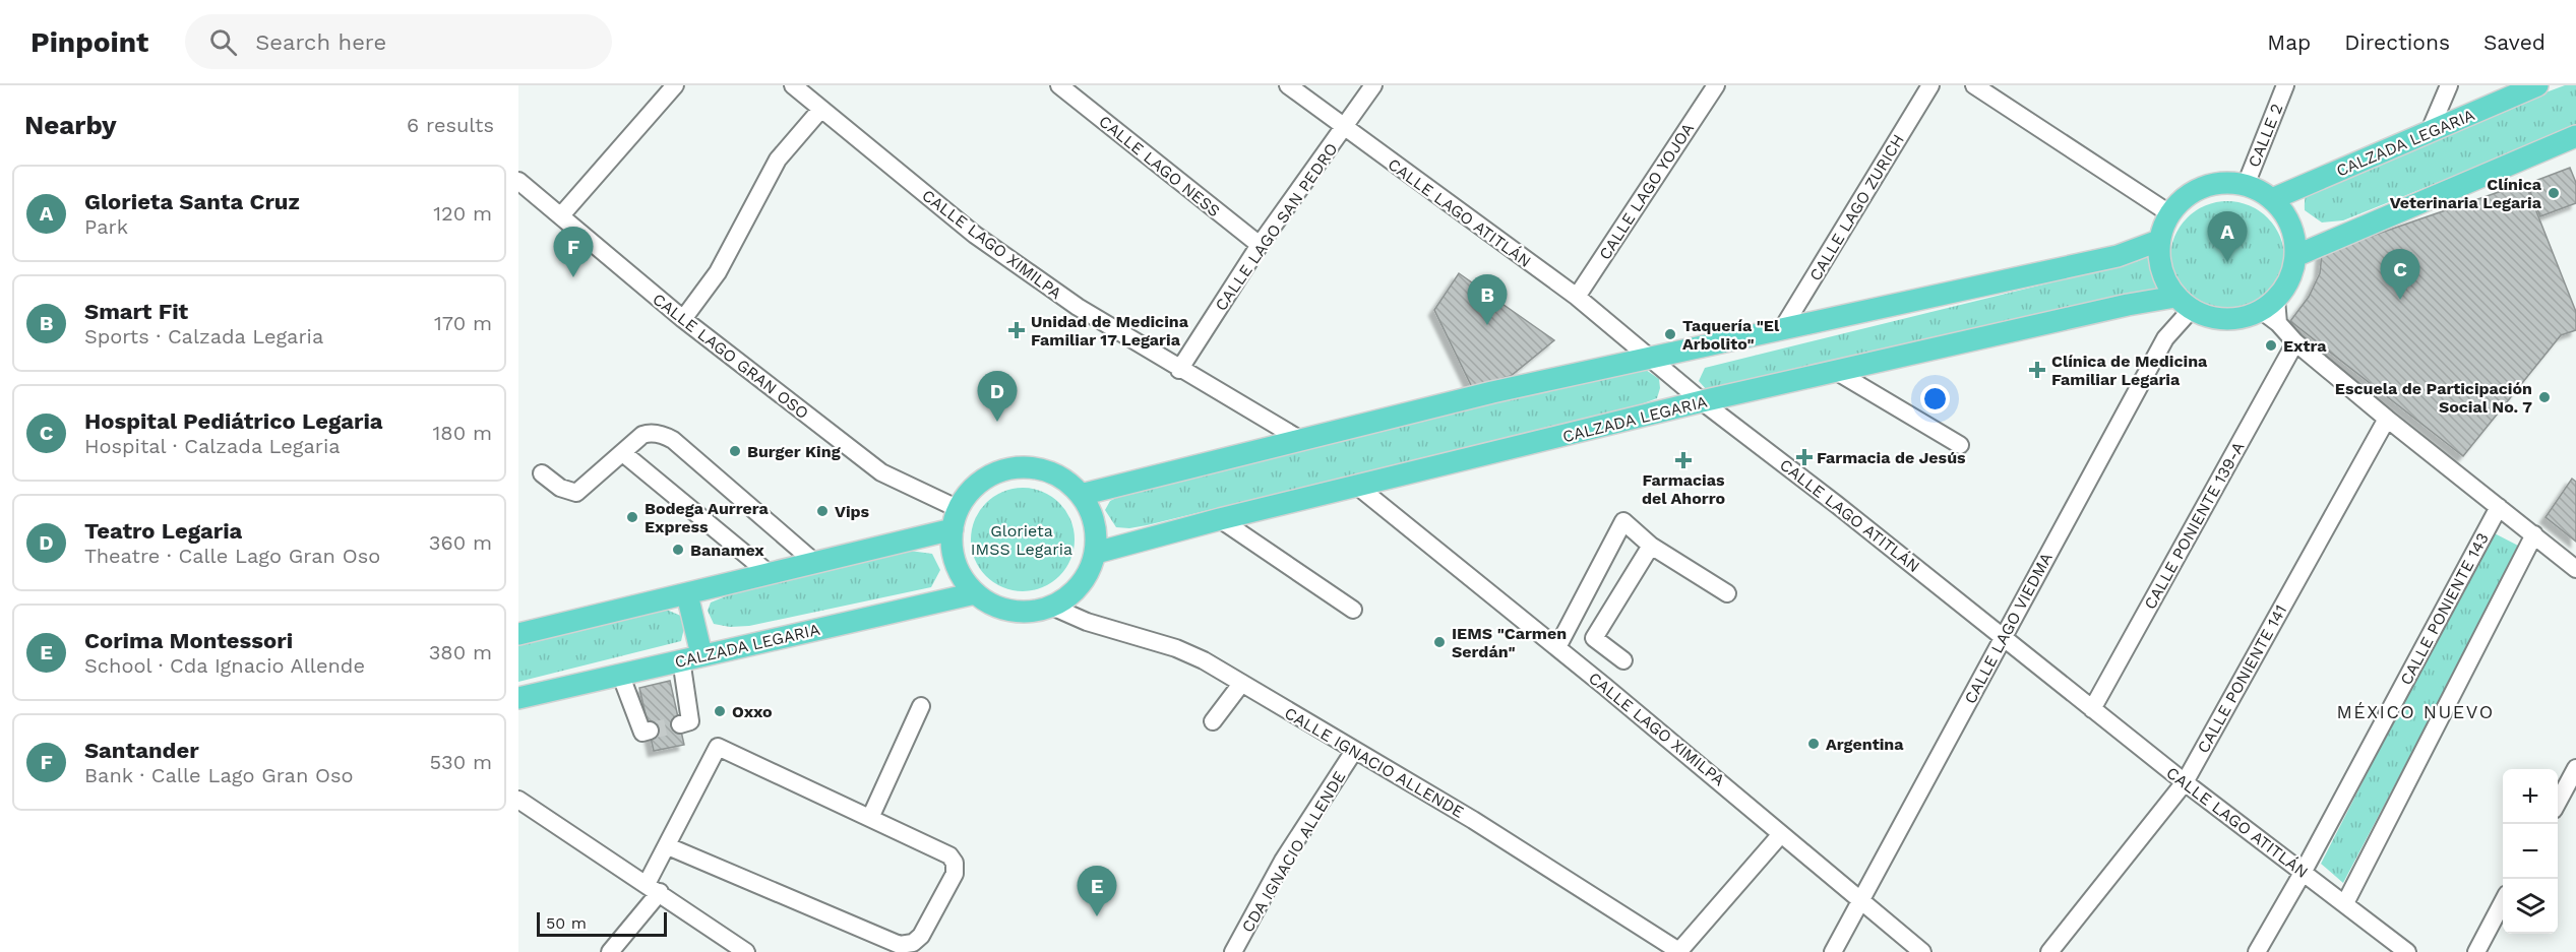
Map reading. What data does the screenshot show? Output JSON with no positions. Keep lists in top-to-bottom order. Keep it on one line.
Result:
{"streets":{"main road":["CALZADA LEGARIA"],"street":["CALLE 2","CALLE LAGO NESS","CALLE LAGO YOJOA","CALLE LAGO ZURICH","CALLE LAGO ATITLÁN","CALLE LAGO SAN PEDRO","CALLE LAGO XIMILPA","CALLE LAGO GRAN OSO","CALLE PONIENTE 139-A","CALLE PONIENTE 143","CALLE LAGO VIEDMA","CALLE PONIENTE 141","CALLE IGNACIO ALLENDE","CDA IGNACIO ALLENDE"]},"crossings":[["CALLE 2","CALZADA LEGARIA"],["CALLE 2","CALLE LAGO VIEDMA"],["CALZADA LEGARIA","CALLE LAGO ATITLÁN"],["CALZADA LEGARIA","CALLE LAGO XIMILPA"],["CALZADA LEGARIA","CALLE LAGO GRAN OSO"],["CALZADA LEGARIA","CALLE LAGO VIEDMA"],["CALZADA LEGARIA","CALLE IGNACIO ALLENDE"],["CALLE LAGO NESS","CALLE LAGO SAN PEDRO"],["CALLE LAGO YOJOA","CALLE LAGO ATITLÁN"],["CALLE LAGO ATITLÁN","CALLE LAGO SAN PEDRO"],["CALLE LAGO ATITLÁN","CALLE PONIENTE 139-A"],["CALLE LAGO ATITLÁN","CALLE PONIENTE 143"],["CALLE LAGO ATITLÁN","CALLE LAGO VIEDMA"],["CALLE LAGO ATITLÁN","CALLE PONIENTE 141"],["CALLE LAGO SAN PEDRO","CALLE LAGO XIMILPA"],["CALLE LAGO XIMILPA","CALLE LAGO VIEDMA"],["CALLE LAGO GRAN OSO","CALLE IGNACIO ALLENDE"],["CALLE IGNACIO ALLENDE","CDA IGNACIO ALLENDE"]],"districts":["MÉXICO NUEVO"],"parks":["Glorieta IMSS Legaria"],"places":{"other":["Clínica Veterinaria Legaria","Taquería \"El Arbolito\"","Extra","Escuela de Participación Social No. 7","Burger King","Vips","Bodega Aurrera Express","Banamex","IEMS \"Carmen Serdán\"","Oxxo","Argentina"],"health":["Unidad de Medicina Familiar 17 Legaria","Clínica de Medicina Familiar Legaria","Farmacia de Jesús","Farmacias del Ahorro"]},"scale_bar":"50 m","page":{"header":"Pinpoint","search":"Search here","nav":["Map","Directions","Saved"],"heading":["Nearby","6 results"],"list":[{"mark":"A","name":"Glorieta Santa Cruz","note":"Park","value":"120 m"},{"mark":"B","name":"Smart Fit","note":"Sports · Calzada Legaria","value":"170 m"},{"mark":"C","name":"Hospital Pediátrico Legaria","note":"Hospital · Calzada Legaria","value":"180 m"},{"mark":"D","name":"Teatro Legaria","note":"Theatre · Calle Lago Gran Oso","value":"360 m"},{"mark":"E","name":"Corima Montessori","note":"School · Cda Ignacio Allende","value":"380 m"},{"mark":"F","name":"Santander","note":"Bank · Calle Lago Gran Oso","value":"530 m"}],"pins":["A","F","C","B","D","E"],"map_buttons":["+","−"],"scale":"50 m"}}
